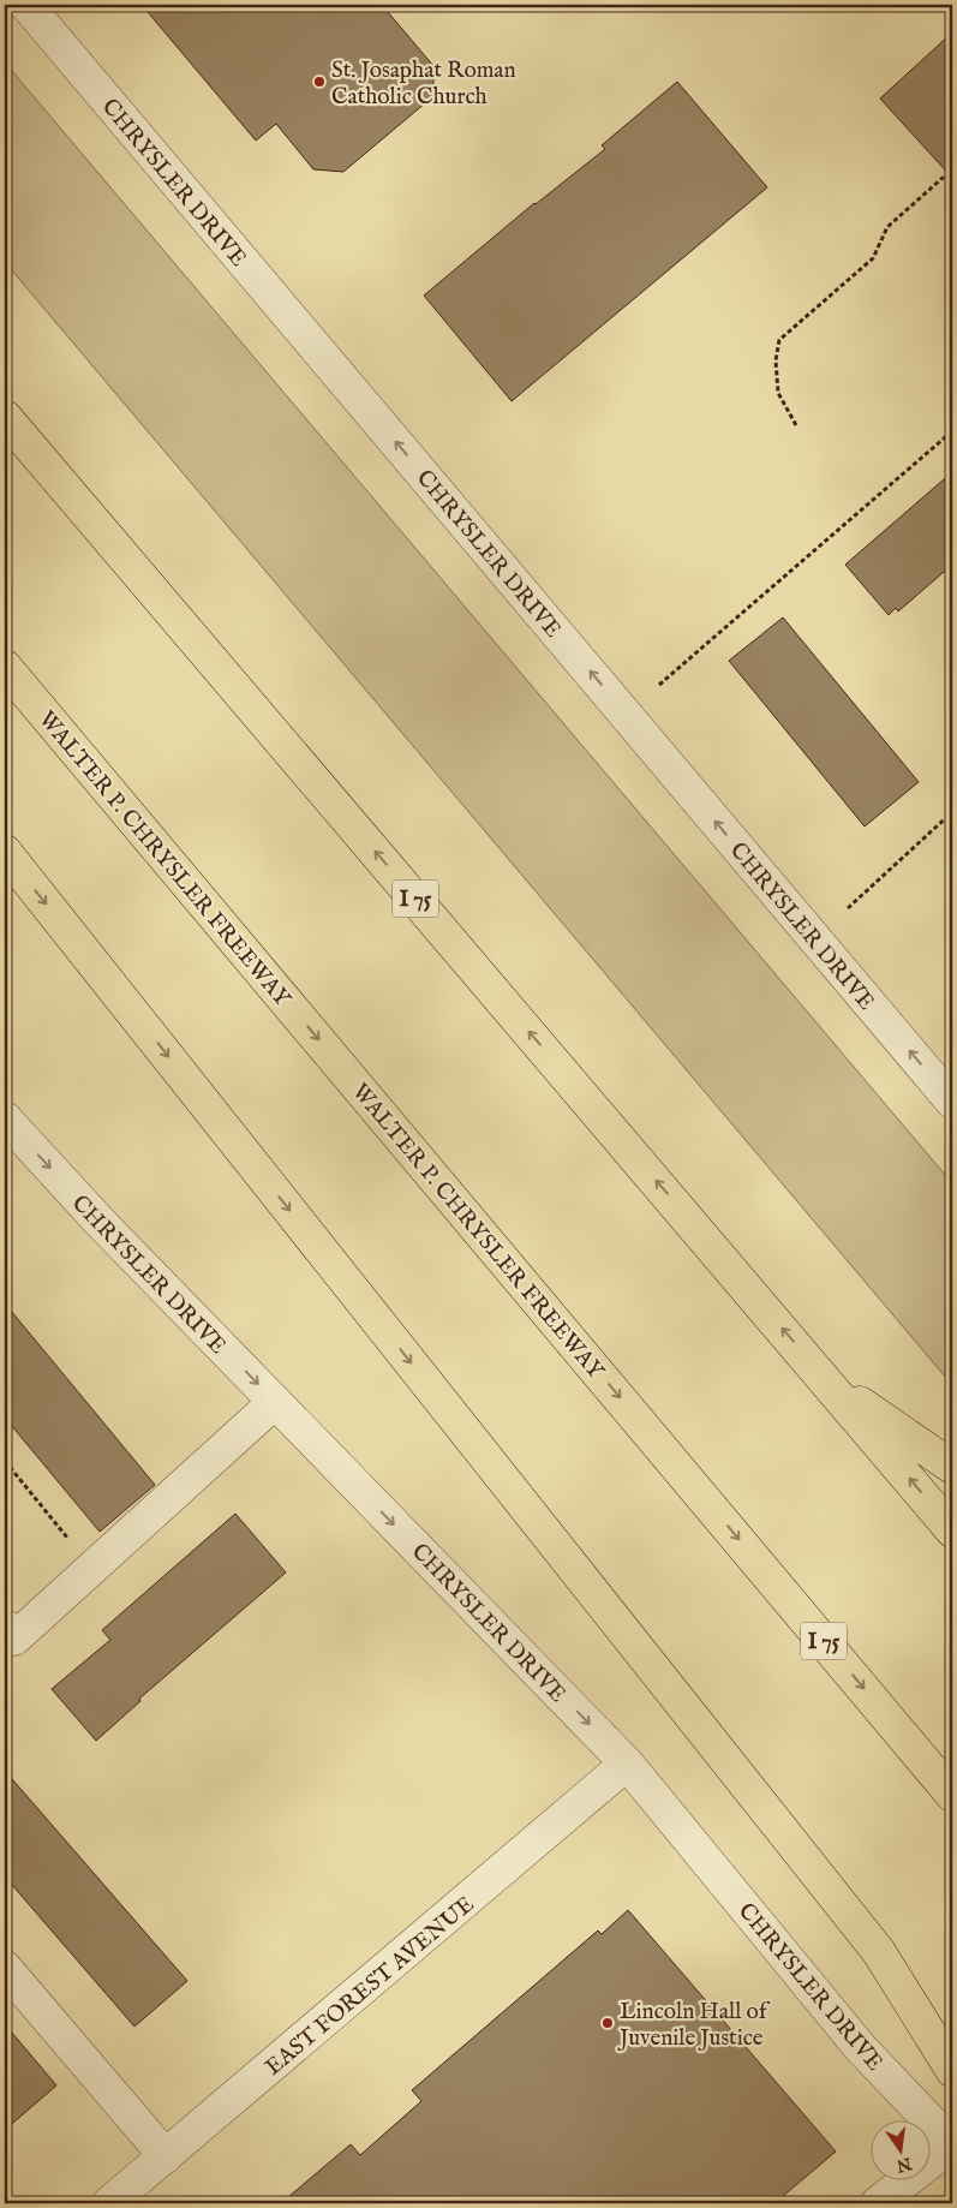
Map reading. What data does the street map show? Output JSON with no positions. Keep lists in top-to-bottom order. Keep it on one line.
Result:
{"streets":{"highway":["WALTER P. CHRYSLER FREEWAY","I 75"],"street":["CHRYSLER DRIVE","EAST FOREST AVENUE"]},"crossings":[["CHRYSLER DRIVE","EAST FOREST AVENUE"]],"places":["St. Josaphat Roman Catholic Church","Lincoln Hall of Juvenile Justice"],"north":"bottom"}
